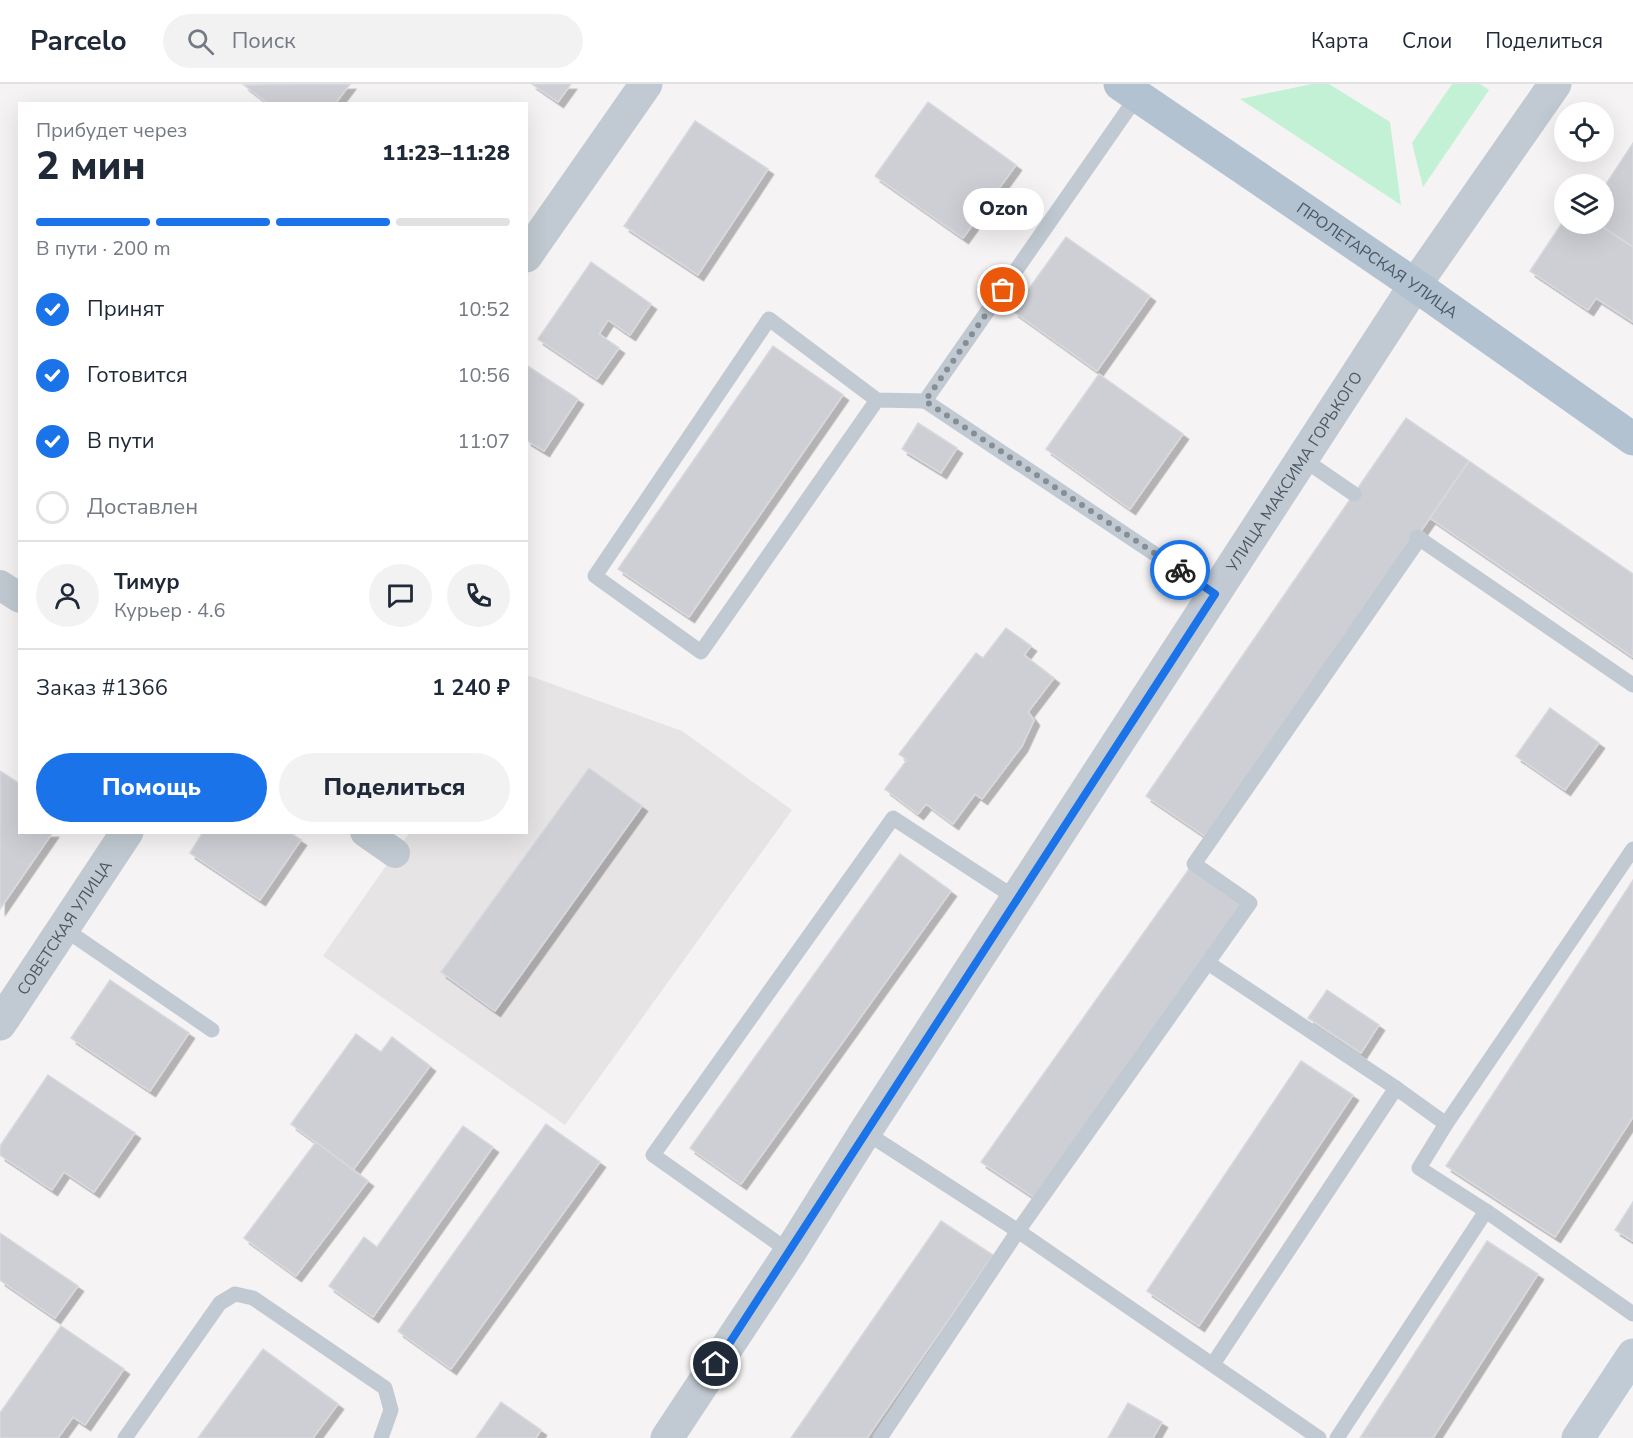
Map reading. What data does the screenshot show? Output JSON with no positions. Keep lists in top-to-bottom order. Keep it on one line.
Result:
{"streets":{"main road":["ПРОЛЕТАРСКАЯ УЛИЦА"],"street":["УЛИЦА МАКСИМА ГОРЬКОГО","СОВЕТСКАЯ УЛИЦА"]},"crossings":[["ПРОЛЕТАРСКАЯ УЛИЦА","УЛИЦА МАКСИМА ГОРЬКОГО"]],"places":["Ozon"],"page":{"header":"Parcelo","search":"Поиск","nav":["Карта","Слои","Поделиться"],"heading":["2 мин","Прибудет через","11:23–11:28"],"panel":["Тимур","Курьер · 4.6","Заказ #1366","1 240 ₽"],"bubble":"Ozon","bar":"В пути · 200 m","list":[["Принят","10:52"],["Готовится","10:56"],["В пути","11:07"],"Доставлен"],"buttons":["Помощь","Поделиться"]}}
